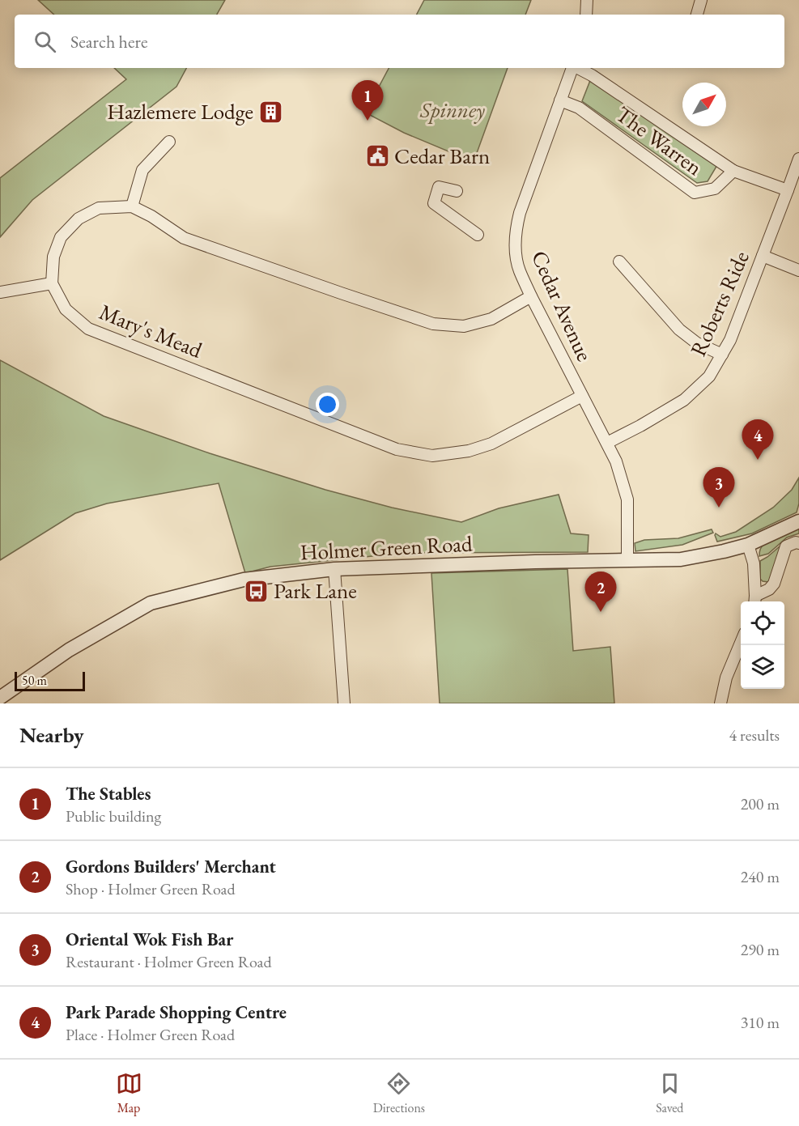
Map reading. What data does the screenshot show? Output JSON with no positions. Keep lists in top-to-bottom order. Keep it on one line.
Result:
{"streets":{"street":["The Warren","Roberts Ride","Cedar Avenue","Mary's Mead","Holmer Green Road"]},"crossings":[["The Warren","Roberts Ride"],["The Warren","Cedar Avenue"],["Roberts Ride","Cedar Avenue"],["Cedar Avenue","Mary's Mead"],["Cedar Avenue","Holmer Green Road"]],"parks":["Spinney"],"places":{"building":["Hazlemere Lodge"],"public building":["Cedar Barn"],"bus stop":["Park Lane"]},"scale_bar":"50 m","north":"top right","page":{"search":"Search here","pins":["1","4","3","2"],"scale":"50 m","heading":["Nearby","4 results"],"list":[{"mark":"1","name":"The Stables","note":"Public building","value":"200 m"},{"mark":"2","name":"Gordons Builders' Merchant","note":"Shop · Holmer Green Road","value":"240 m"},{"mark":"3","name":"Oriental Wok Fish Bar","note":"Restaurant · Holmer Green Road","value":"290 m"},{"mark":"4","name":"Park Parade Shopping Centre","note":"Place · Holmer Green Road","value":"310 m"}],"nav":["Map","Directions","Saved"]}}
